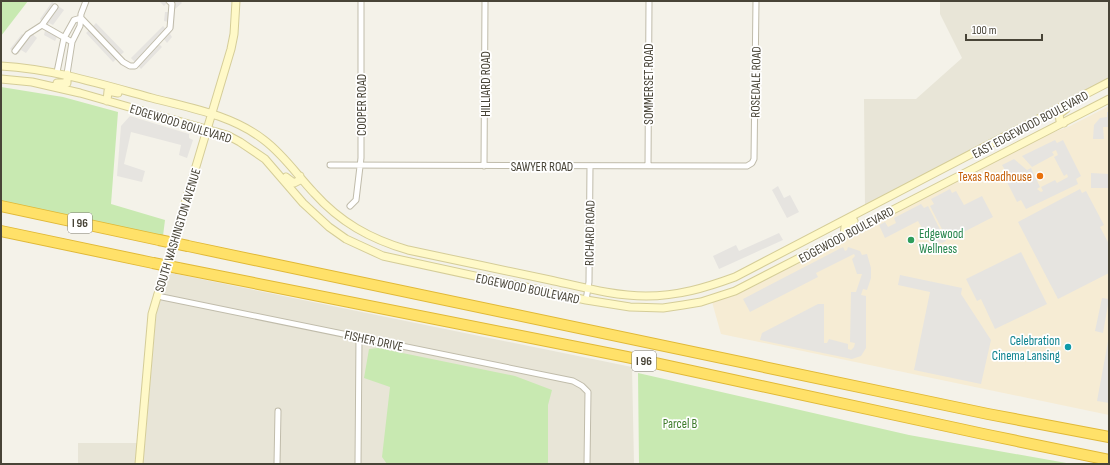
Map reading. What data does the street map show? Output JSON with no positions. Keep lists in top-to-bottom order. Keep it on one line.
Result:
{"streets":{"highway":["I 96"],"street":["ROSEDALE ROAD","HILLIARD ROAD","SOMMERSET ROAD","COOPER ROAD","EDGEWOOD BOULEVARD","EAST EDGEWOOD BOULEVARD","SAWYER ROAD","SOUTH WASHINGTON AVENUE","RICHARD ROAD","FISHER DRIVE"]},"crossings":[["ROSEDALE ROAD","SAWYER ROAD"],["HILLIARD ROAD","SAWYER ROAD"],["SOMMERSET ROAD","SAWYER ROAD"],["COOPER ROAD","SAWYER ROAD"],["EDGEWOOD BOULEVARD","EAST EDGEWOOD BOULEVARD"],["EDGEWOOD BOULEVARD","SOUTH WASHINGTON AVENUE"],["EDGEWOOD BOULEVARD","RICHARD ROAD"],["EAST EDGEWOOD BOULEVARD","SOUTH WASHINGTON AVENUE"],["EAST EDGEWOOD BOULEVARD","RICHARD ROAD"],["SAWYER ROAD","RICHARD ROAD"],["SOUTH WASHINGTON AVENUE","FISHER DRIVE"]],"parks":["Parcel B"],"places":["Texas Roadhouse","Edgewood Wellness","Celebration Cinema Lansing"],"scale_bar":"100 m"}
